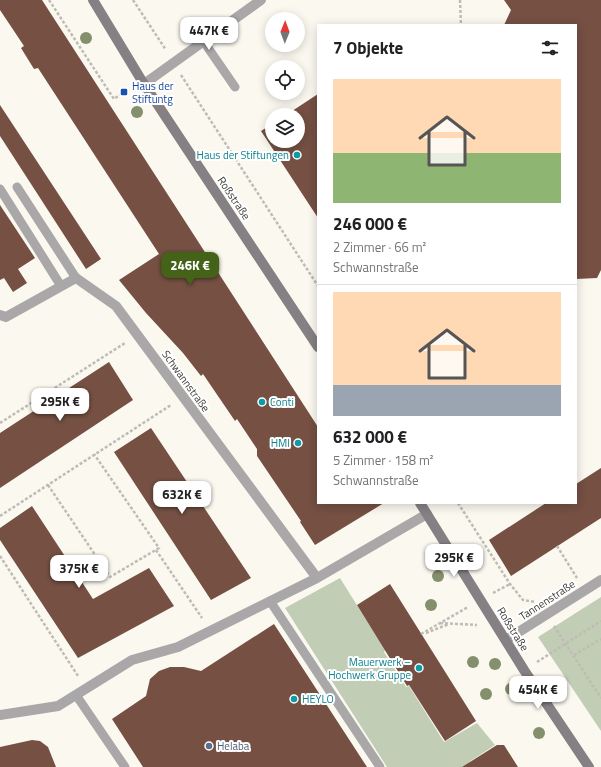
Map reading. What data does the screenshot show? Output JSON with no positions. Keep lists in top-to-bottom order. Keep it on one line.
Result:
{"streets":{"street":["Roßstraße","Schwannstraße","Tannenstraße"]},"crossings":[["Roßstraße","Tannenstraße"]],"places":{"transit":["Haus der Stiftuntg"],"other":["Haus der Stiftungen","Conti","HMI","Mauerwerk – Hochwerk Gruppe","HEYLO","Helaba"]},"north":"top","page":{"price":["447K €","246K €","295K €","632K €","295K €","375K €","454K €"],"heading":"7 Objekte","list":[{"name":"246 000 €","note":"2 Zimmer · 66 m² · Schwannstraße"},{"name":"632 000 €","note":"5 Zimmer · 158 m² · Schwannstraße"}]}}
